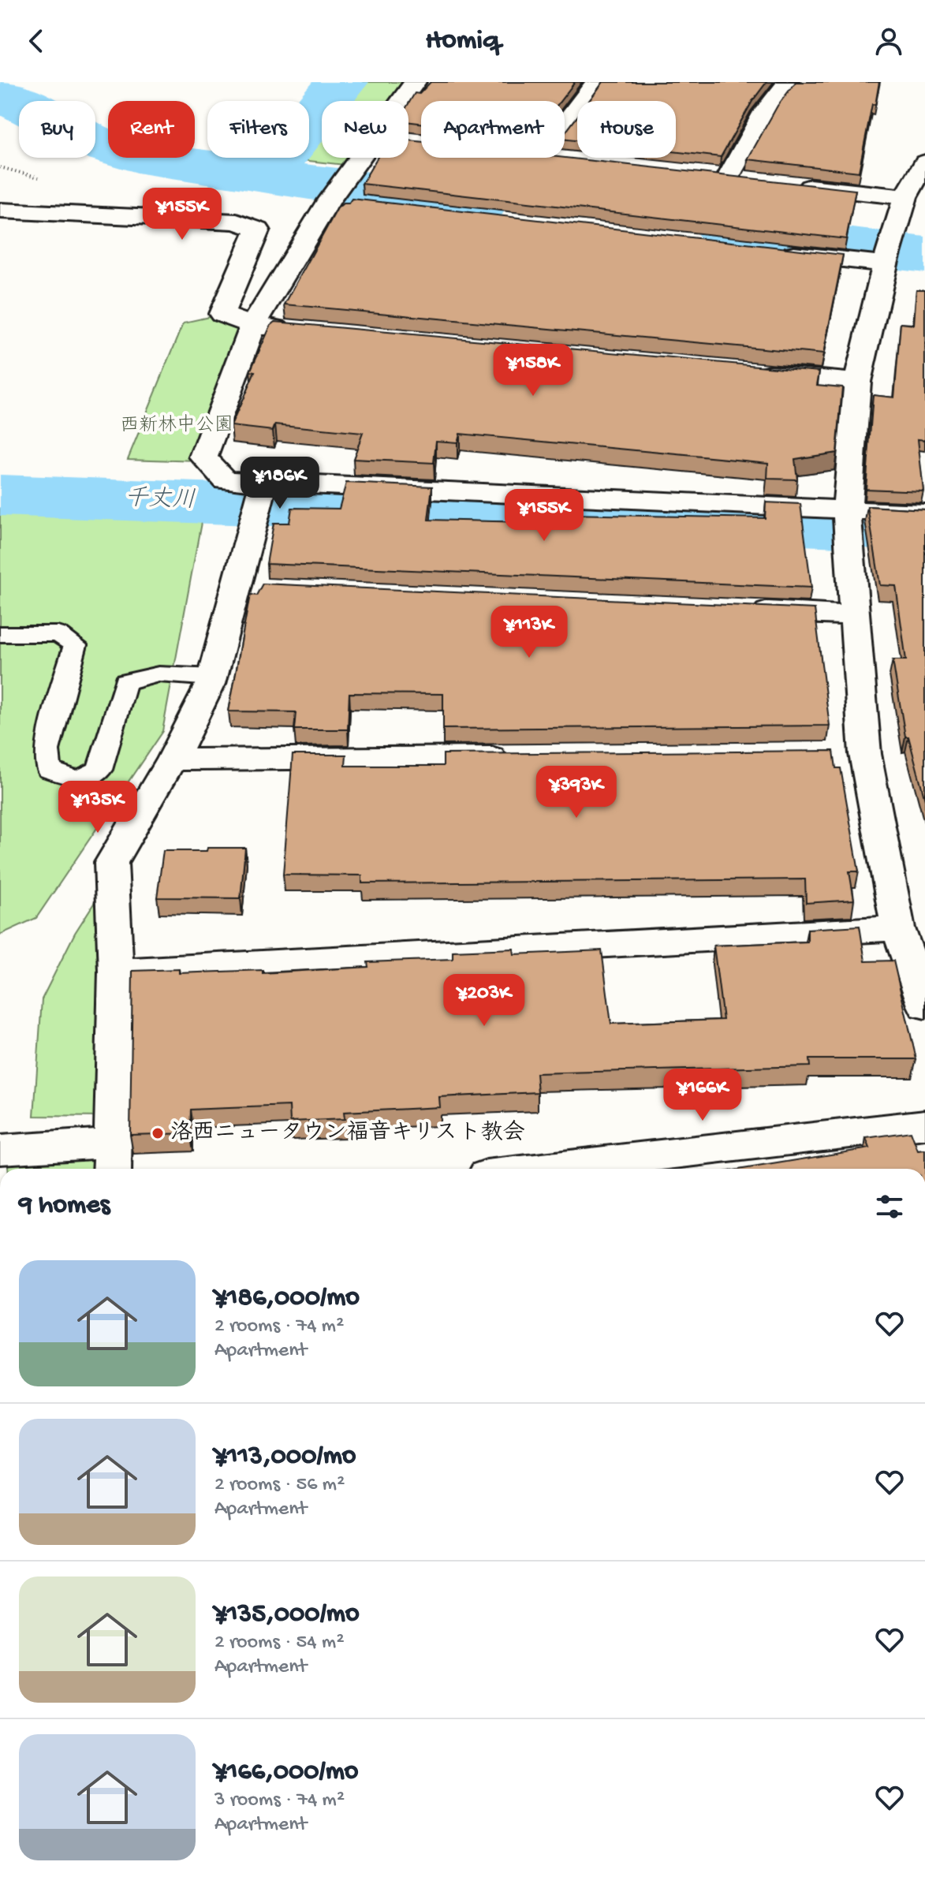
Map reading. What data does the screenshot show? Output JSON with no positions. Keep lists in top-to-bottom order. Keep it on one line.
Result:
{"water":["千丈川"],"parks":["西新林中公園"],"places":["洛西ニュータウン福音キリスト教会"],"page":{"header":"Homiq","chip":["Buy","Rent","Filters","New","Apartment","House"],"price":["¥155K","¥158K","¥186K","¥155K","¥113K","¥393K","¥135K","¥203K","¥166K"],"heading":"9 homes","list":[{"name":"¥186,000/mo","note":"2 rooms · 74 m² · Apartment"},{"name":"¥113,000/mo","note":"2 rooms · 56 m² · Apartment"},{"name":"¥135,000/mo","note":"2 rooms · 54 m² · Apartment"},{"name":"¥166,000/mo","note":"3 rooms · 74 m² · Apartment"}]}}
